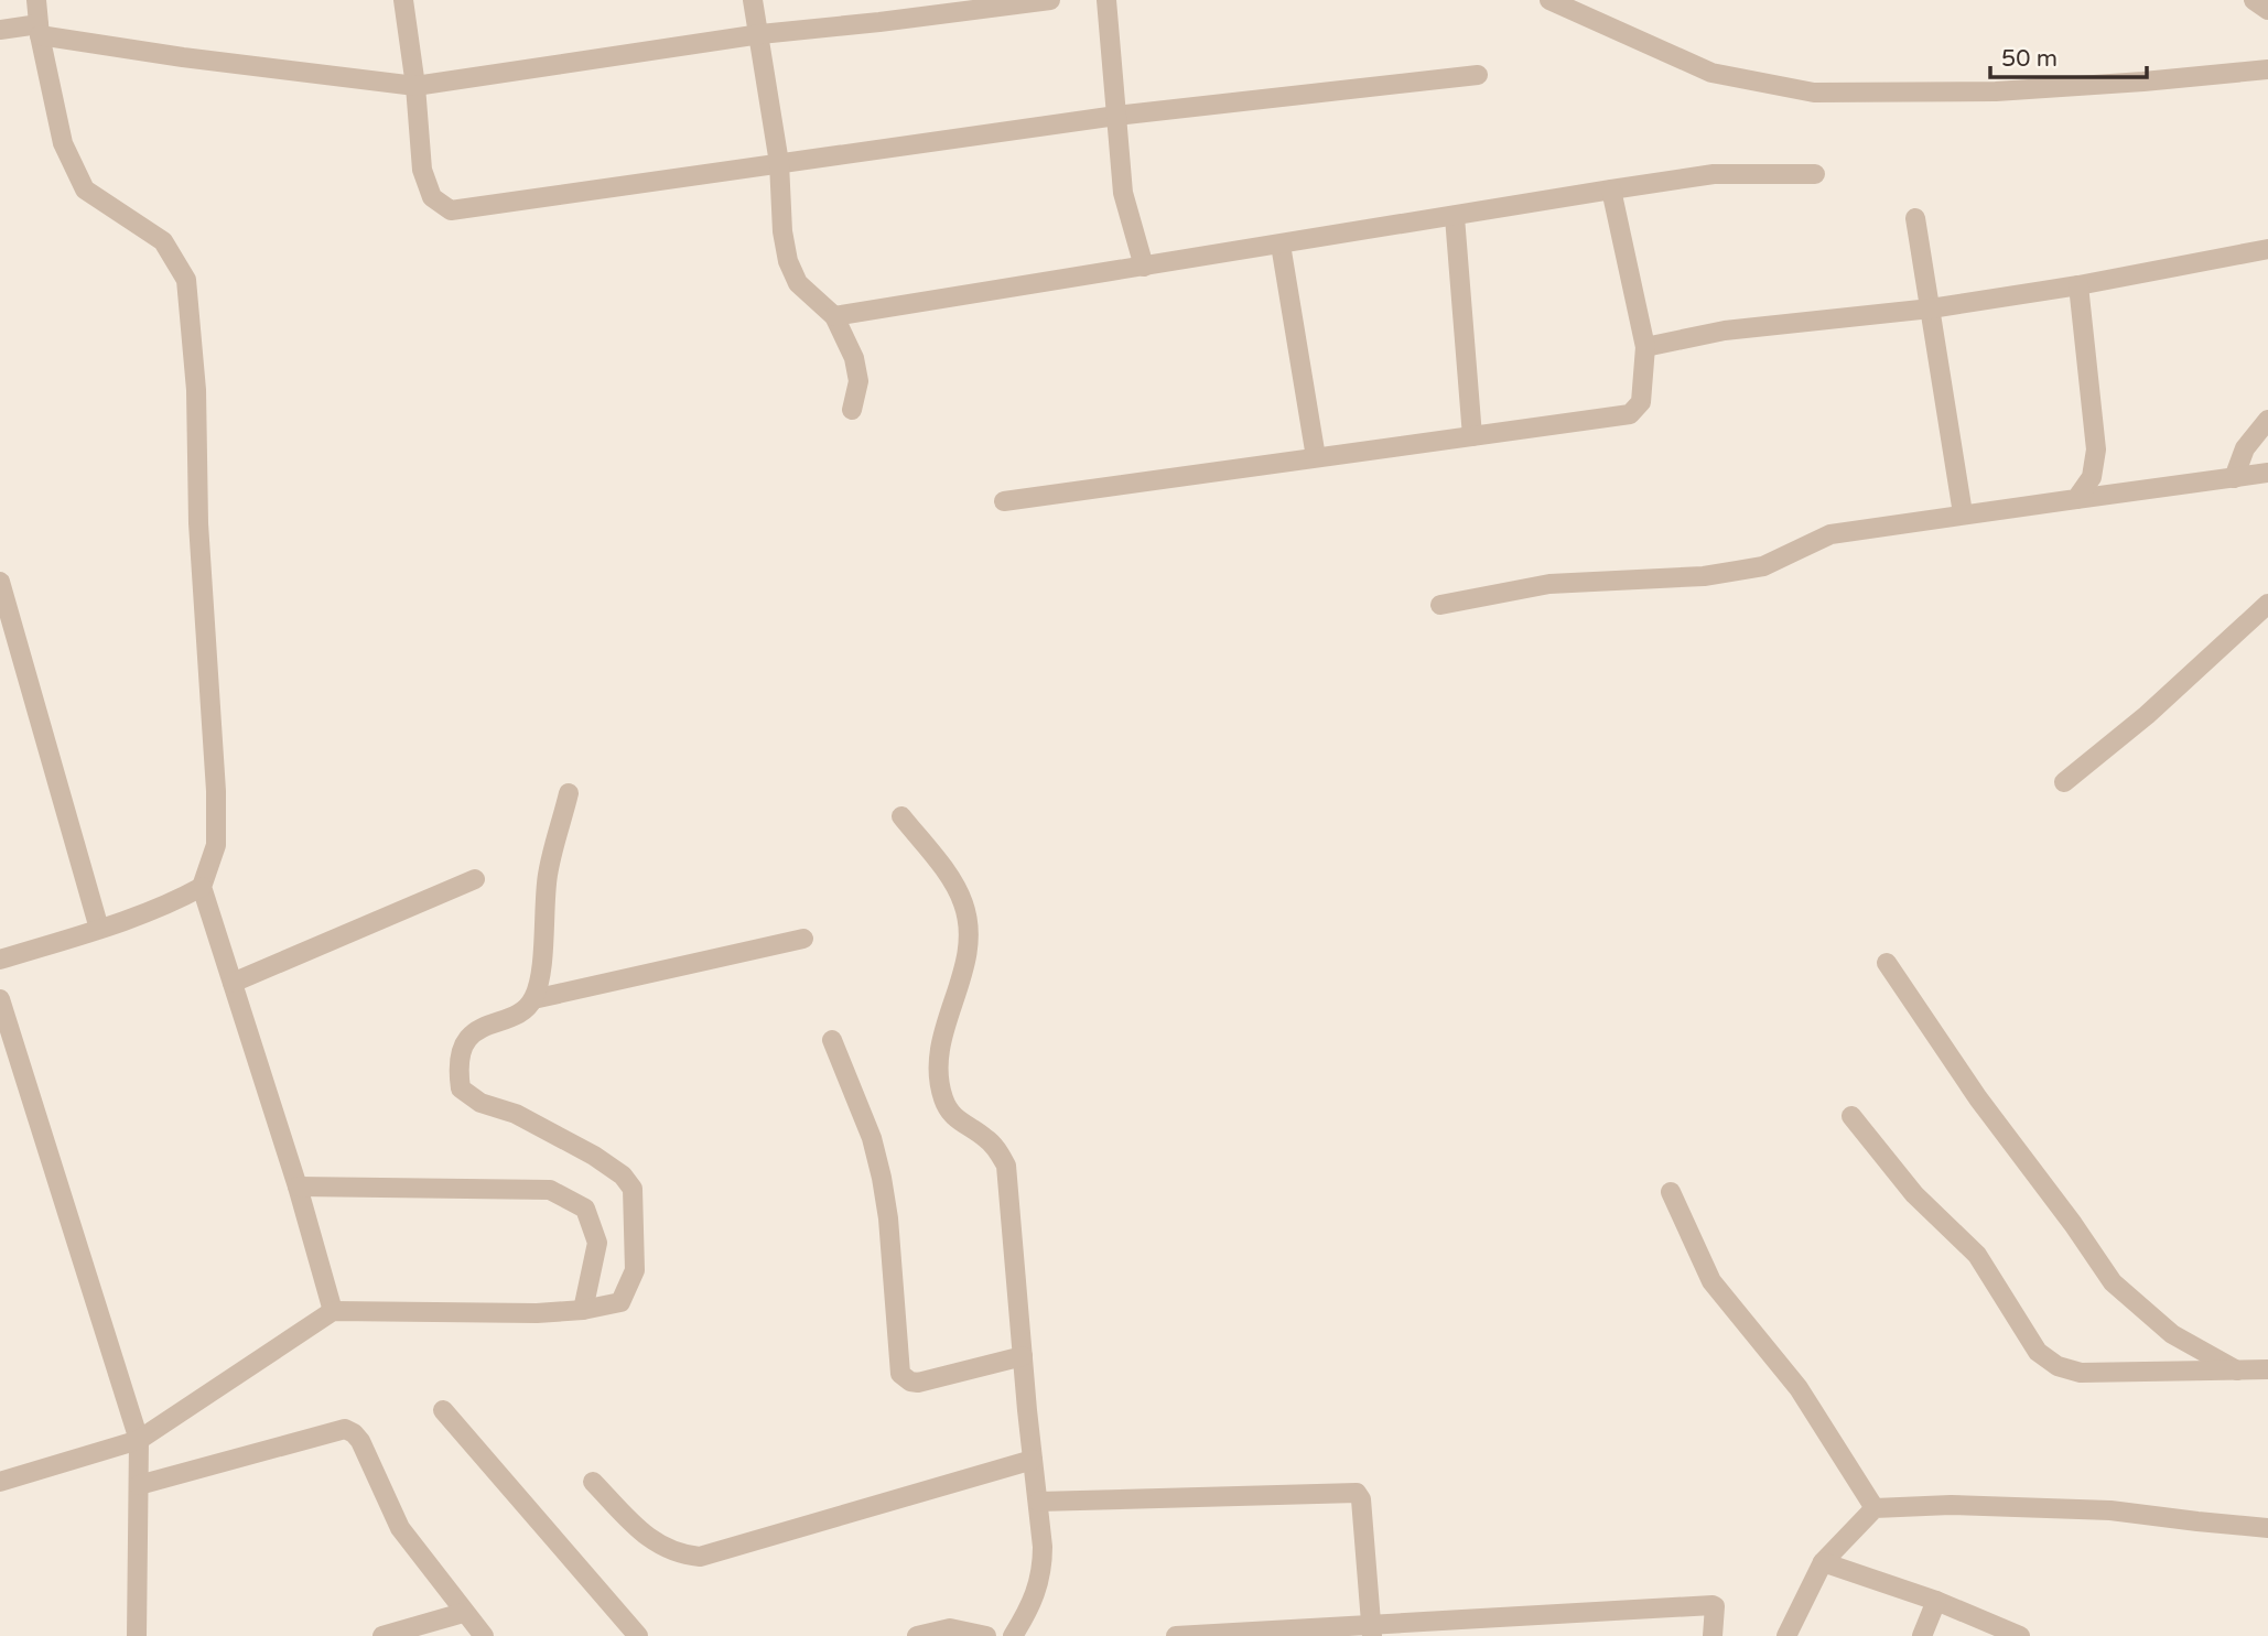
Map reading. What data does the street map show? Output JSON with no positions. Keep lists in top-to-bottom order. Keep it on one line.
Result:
{"scale_bar":"50 m"}
